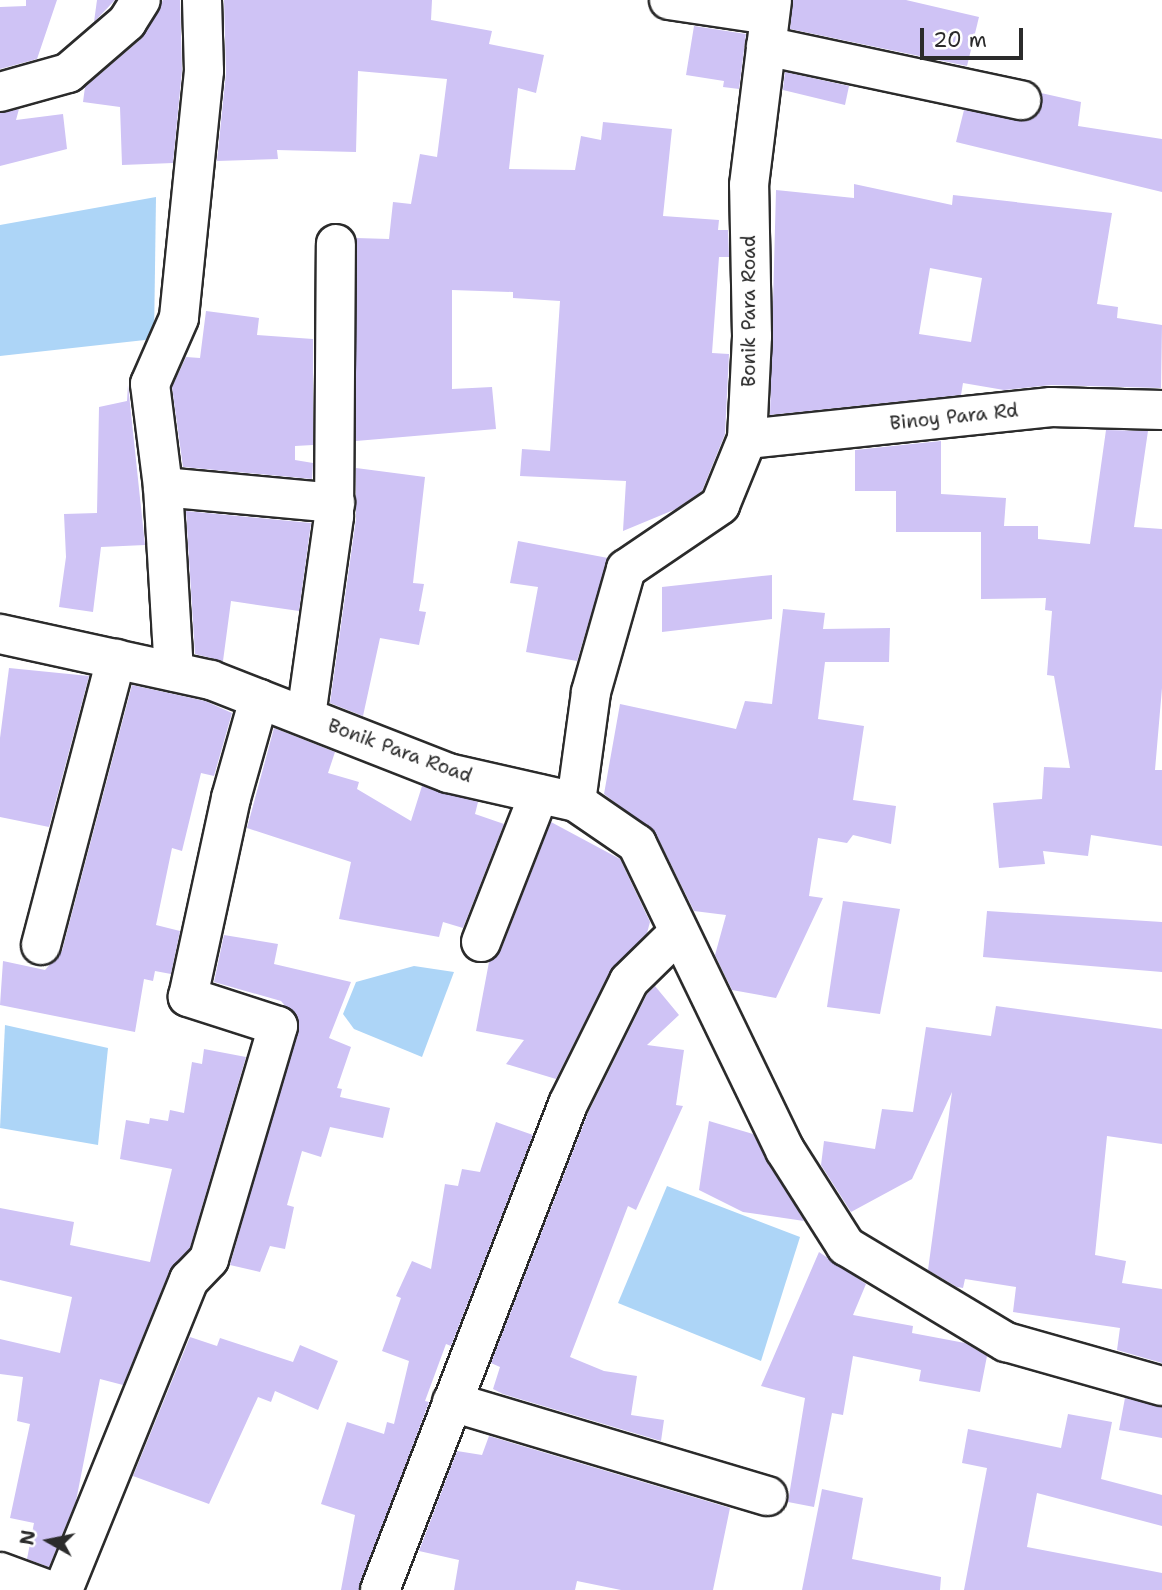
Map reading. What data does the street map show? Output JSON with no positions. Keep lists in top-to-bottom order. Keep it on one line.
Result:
{"streets":{"street":["Bonik Para Road","Binoy Para Rd"]},"crossings":[["Bonik Para Road","Binoy Para Rd"]],"scale_bar":"20 m","north":"left"}
